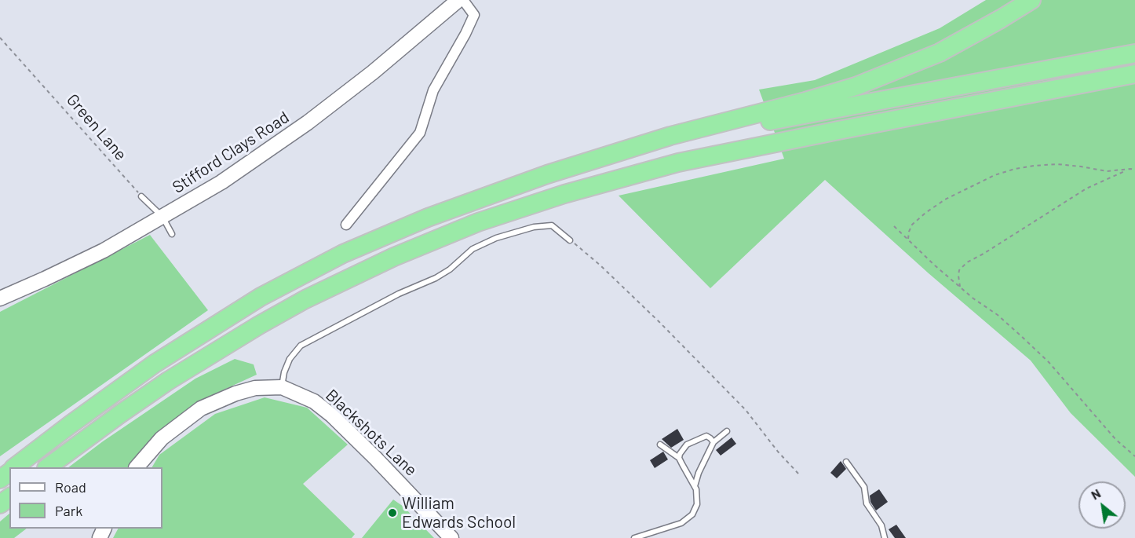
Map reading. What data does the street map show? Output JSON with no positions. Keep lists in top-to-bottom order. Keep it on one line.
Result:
{"streets":{"street":["Stifford Clays Road","Blackshots Lane"],"path":["Green Lane"]},"places":["William Edwards School"],"legend":["Road","Park"],"north":"top left"}
